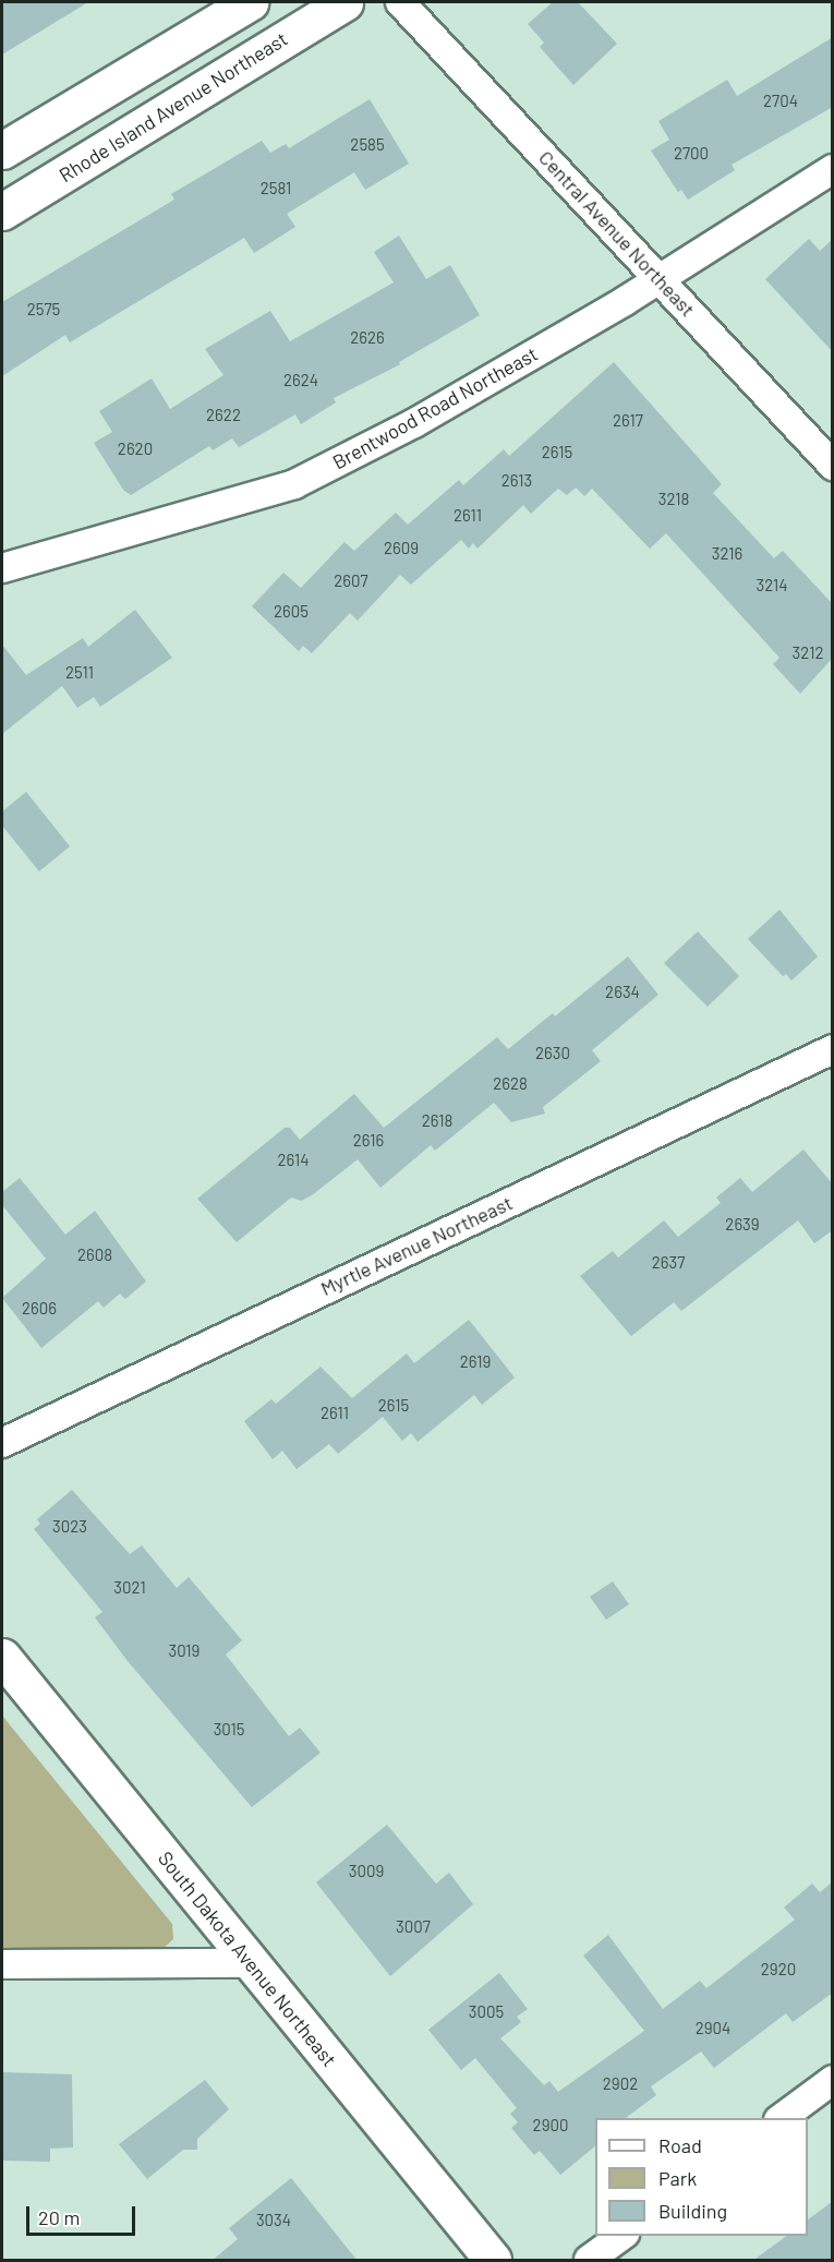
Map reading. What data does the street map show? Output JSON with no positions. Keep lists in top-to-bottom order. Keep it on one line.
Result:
{"streets":{"main road":["Rhode Island Avenue Northeast","South Dakota Avenue Northeast"],"street":["Central Avenue Northeast","Brentwood Road Northeast","Myrtle Avenue Northeast"]},"crossings":[["Central Avenue Northeast","Brentwood Road Northeast"]],"house_numbers":["2704","2585","2700","2581","2575","2626","2624","2622","2617","2620","2615","2613","3218","2611","2609","3216","2607","3214","2605","3212","2511","2634","2630","2628","2618","2616","2614","2639","2608","2637","2606","2619","2615","2611","3023","3021","3019","3015","3009","3007","2920","3005","2904","2902","2900","3034"],"legend":["Road","Park","Building"],"scale_bar":"20 m"}
